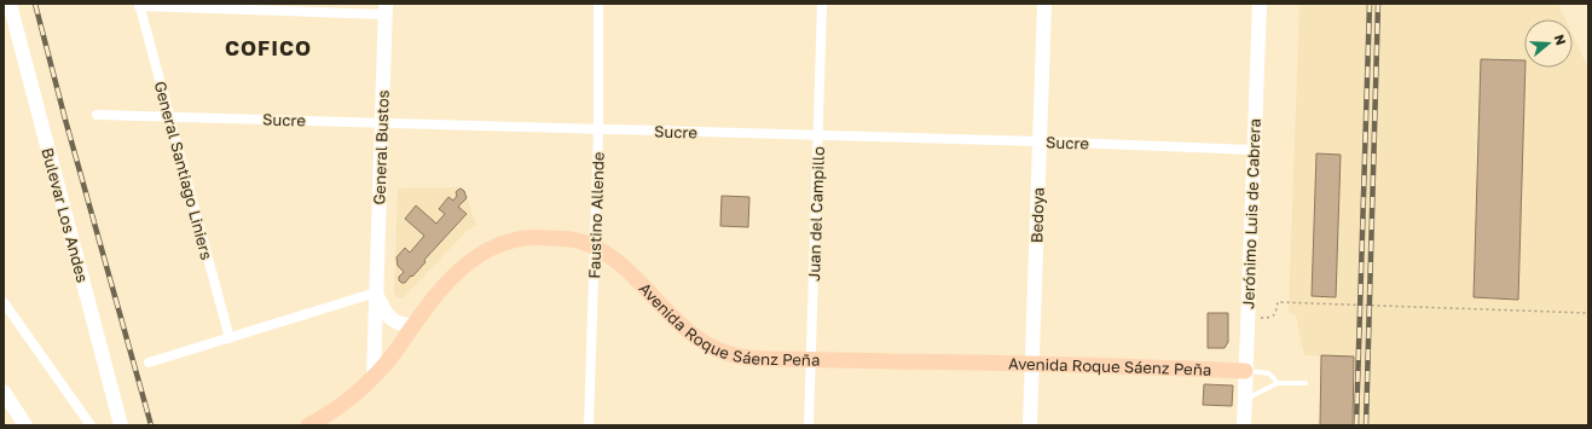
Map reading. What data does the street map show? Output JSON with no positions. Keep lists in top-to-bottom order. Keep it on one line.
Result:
{"streets":{"main road":["General Bustos","Jerónimo Luis de Cabrera","Bulevar Los Andes","Bedoya","Avenida Roque Sáenz Peña"],"street":["Sucre","General Santiago Liniers","Juan del Campillo","Faustino Allende"]},"crossings":[["Sucre","General Bustos"],["Sucre","General Santiago Liniers"],["Sucre","Juan del Campillo"],["Sucre","Jerónimo Luis de Cabrera"],["Sucre","Faustino Allende"],["Sucre","Bedoya"],["General Bustos","Avenida Roque Sáenz Peña"],["Juan del Campillo","Avenida Roque Sáenz Peña"],["Jerónimo Luis de Cabrera","Avenida Roque Sáenz Peña"],["Faustino Allende","Avenida Roque Sáenz Peña"],["Bedoya","Avenida Roque Sáenz Peña"]],"districts":["COFICO"],"north":"right"}
